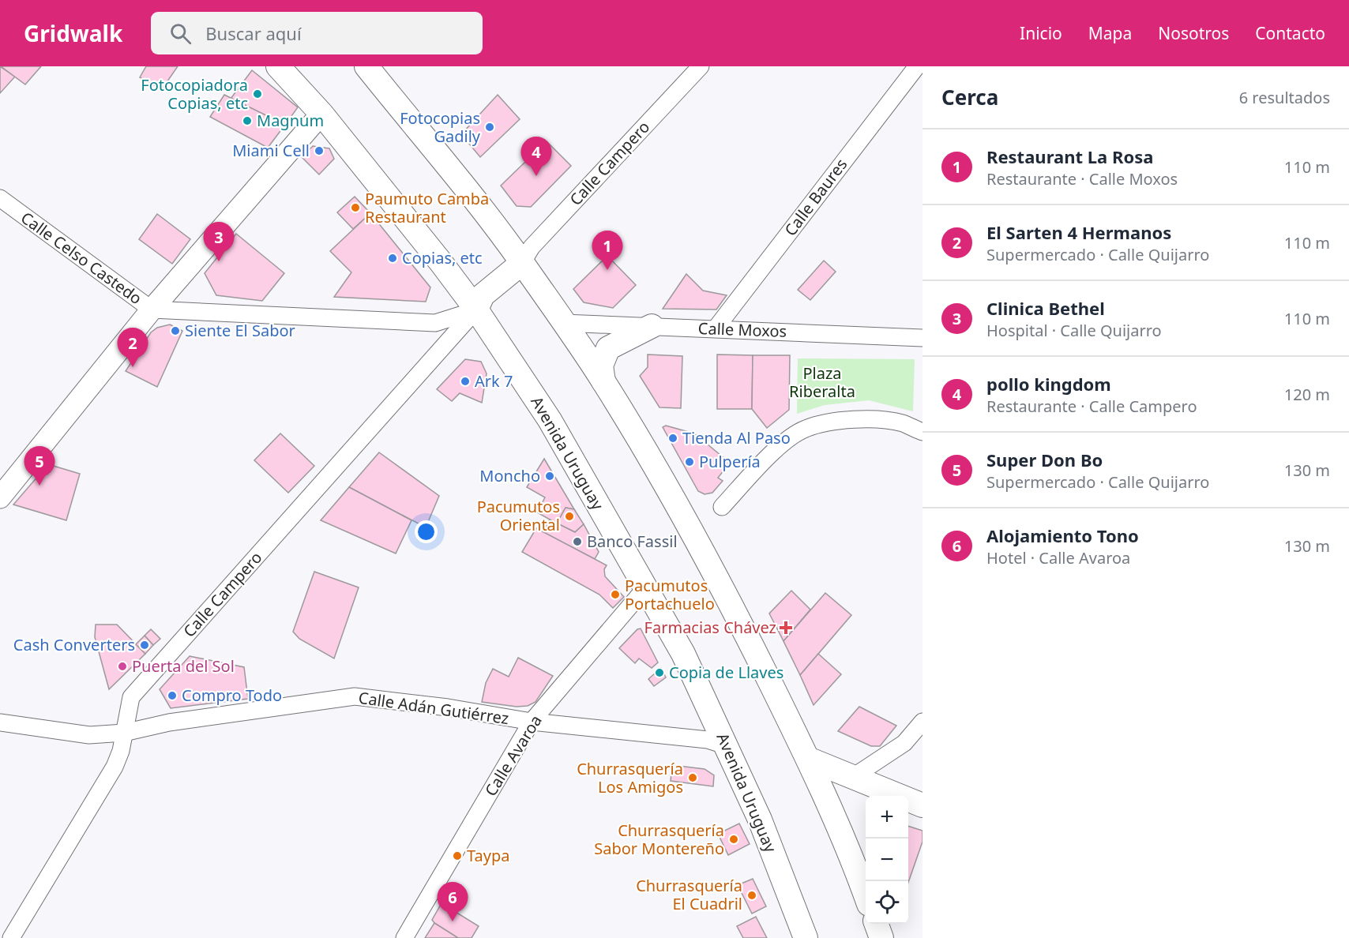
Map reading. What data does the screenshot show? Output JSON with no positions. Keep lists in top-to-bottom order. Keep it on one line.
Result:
{"streets":{"main road":["Avenida Uruguay"],"street":["Calle Campero","Calle Baures","Calle Celso Castedo","Calle Moxos","Calle Adán Gutiérrez","Calle Avaroa"]},"crossings":[["Calle Campero","Calle Celso Castedo"],["Calle Campero","Avenida Uruguay"],["Calle Campero","Calle Adán Gutiérrez"],["Calle Baures","Calle Moxos"],["Calle Celso Castedo","Avenida Uruguay"],["Avenida Uruguay","Calle Adán Gutiérrez"],["Avenida Uruguay","Calle Avaroa"],["Calle Adán Gutiérrez","Calle Avaroa"]],"parks":["Plaza Riberalta"],"places":{"other":["Fotocopiadora Copias, etc","Magnum","Fotocopias Gadily","Miami Cell","Paumuto Camba Restaurant","Copias, etc","Siente El Sabor","Ark 7","Tienda Al Paso","Pulpería","Moncho","Pacumutos Oriental","Banco Fassil","Pacumutos Portachuelo","Cash Converters","Puerta del Sol","Copia de Llaves","Compro Todo","Churrasquería Los Amigos","Churrasquería Sabor Montereño","Taypa","Churrasquería El Cuadril"],"health":["Farmacias Chávez"]},"page":{"header":"Gridwalk","search":"Buscar aquí","nav":["Inicio","Mapa","Nosotros","Contacto"],"heading":["Cerca","6 resultados"],"list":[{"mark":"1","name":"Restaurant La Rosa","note":"Restaurante · Calle Moxos","value":"110 m"},{"mark":"2","name":"El Sarten 4 Hermanos","note":"Supermercado · Calle Quijarro","value":"110 m"},{"mark":"3","name":"Clinica Bethel","note":"Hospital · Calle Quijarro","value":"110 m"},{"mark":"4","name":"pollo kingdom","note":"Restaurante · Calle Campero","value":"120 m"},{"mark":"5","name":"Super Don Bo","note":"Supermercado · Calle Quijarro","value":"130 m"},{"mark":"6","name":"Alojamiento Tono","note":"Hotel · Calle Avaroa","value":"130 m"}],"pins":["4","3","1","2","5","6"],"map_buttons":["+","−"]}}
